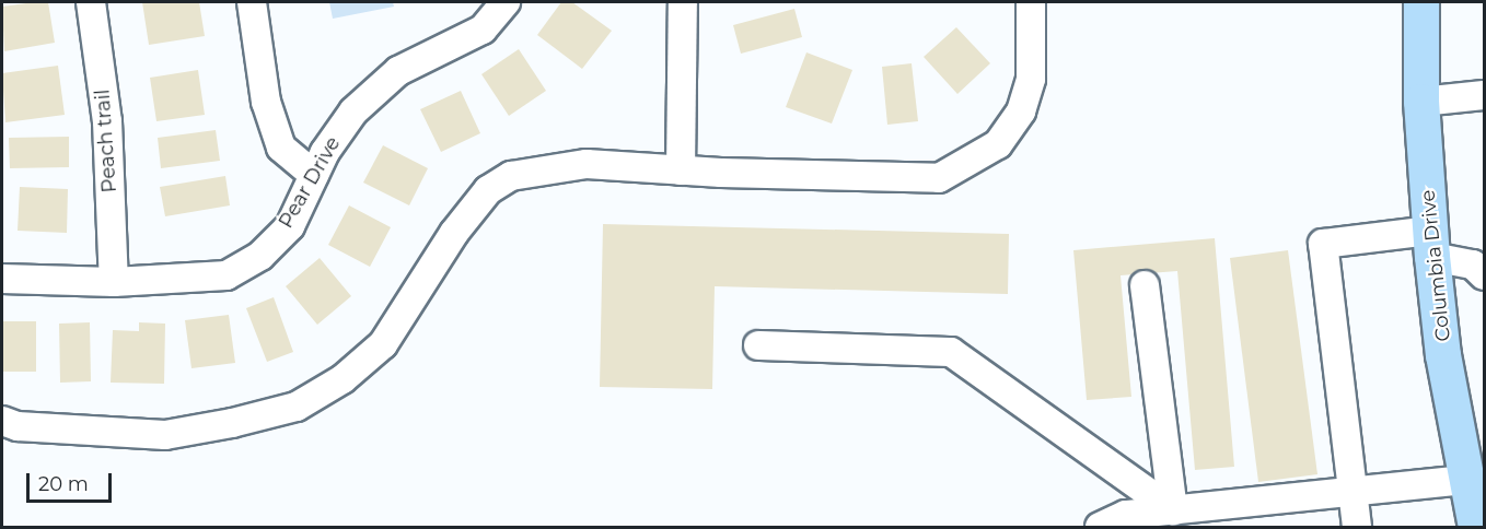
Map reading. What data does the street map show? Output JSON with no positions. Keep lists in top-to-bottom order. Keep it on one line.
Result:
{"streets":{"main road":["Columbia Drive"],"street":["Peach trail","Pear Drive"]},"crossings":[["Peach trail","Pear Drive"]],"scale_bar":"20 m"}
